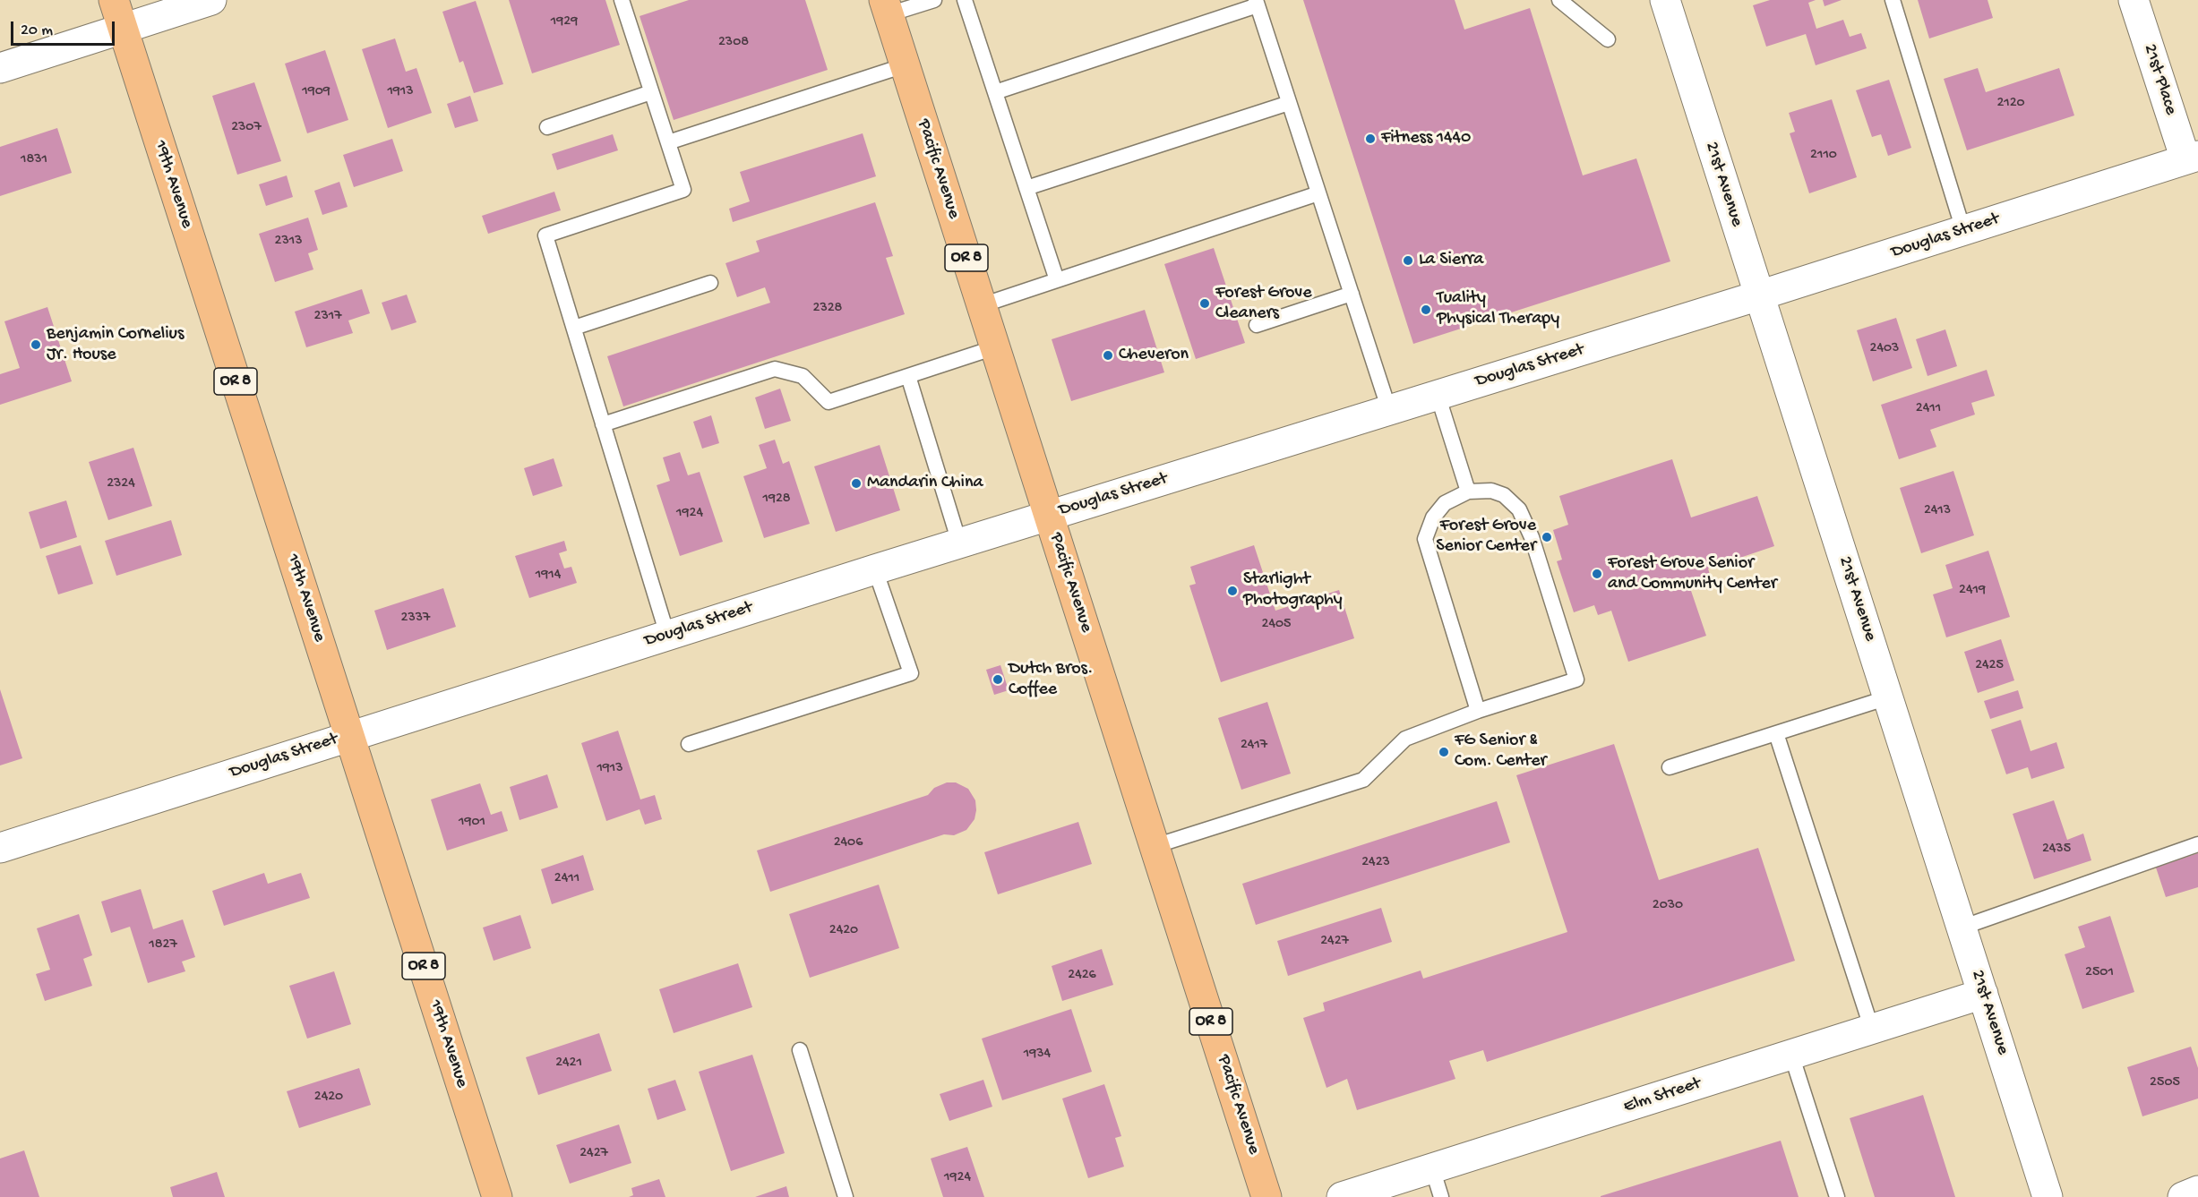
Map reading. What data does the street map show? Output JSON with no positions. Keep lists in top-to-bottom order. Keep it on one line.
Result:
{"streets":{"main road":["Pacific Avenue","19th Avenue","OR 8"],"street":["21st Place","21st Avenue","Douglas Street","Elm Street"]},"crossings":[["21st Place","Douglas Street"],["Pacific Avenue","Douglas Street"],["19th Avenue","Douglas Street"],["21st Avenue","Douglas Street"],["21st Avenue","Elm Street"]],"places":["Fitness 1440","La Sierra","Forest Grove Cleaners","Tuality Physical Therapy","Benjamin Cornelius Jr. House","Cheveron","Mandarin China","Forest Grove Senior Center","Forest Grove Senior and Community Center","Starlight Photography","Dutch Bros. Coffee","FG Senior & Com. Center"],"house_numbers":["1929","2308","1909","1913","2120","2307","2110","1831","2313","2328","2317","2403","2411","2324","1928","2413","1924","1914","2419","2337","2405","2425","2417","1913","1901","2406","2435","2423","2411","2030","2420","2427","1827","2501","2426","1934","2421","2505","2420","2427","1924"],"scale_bar":"20 m"}
